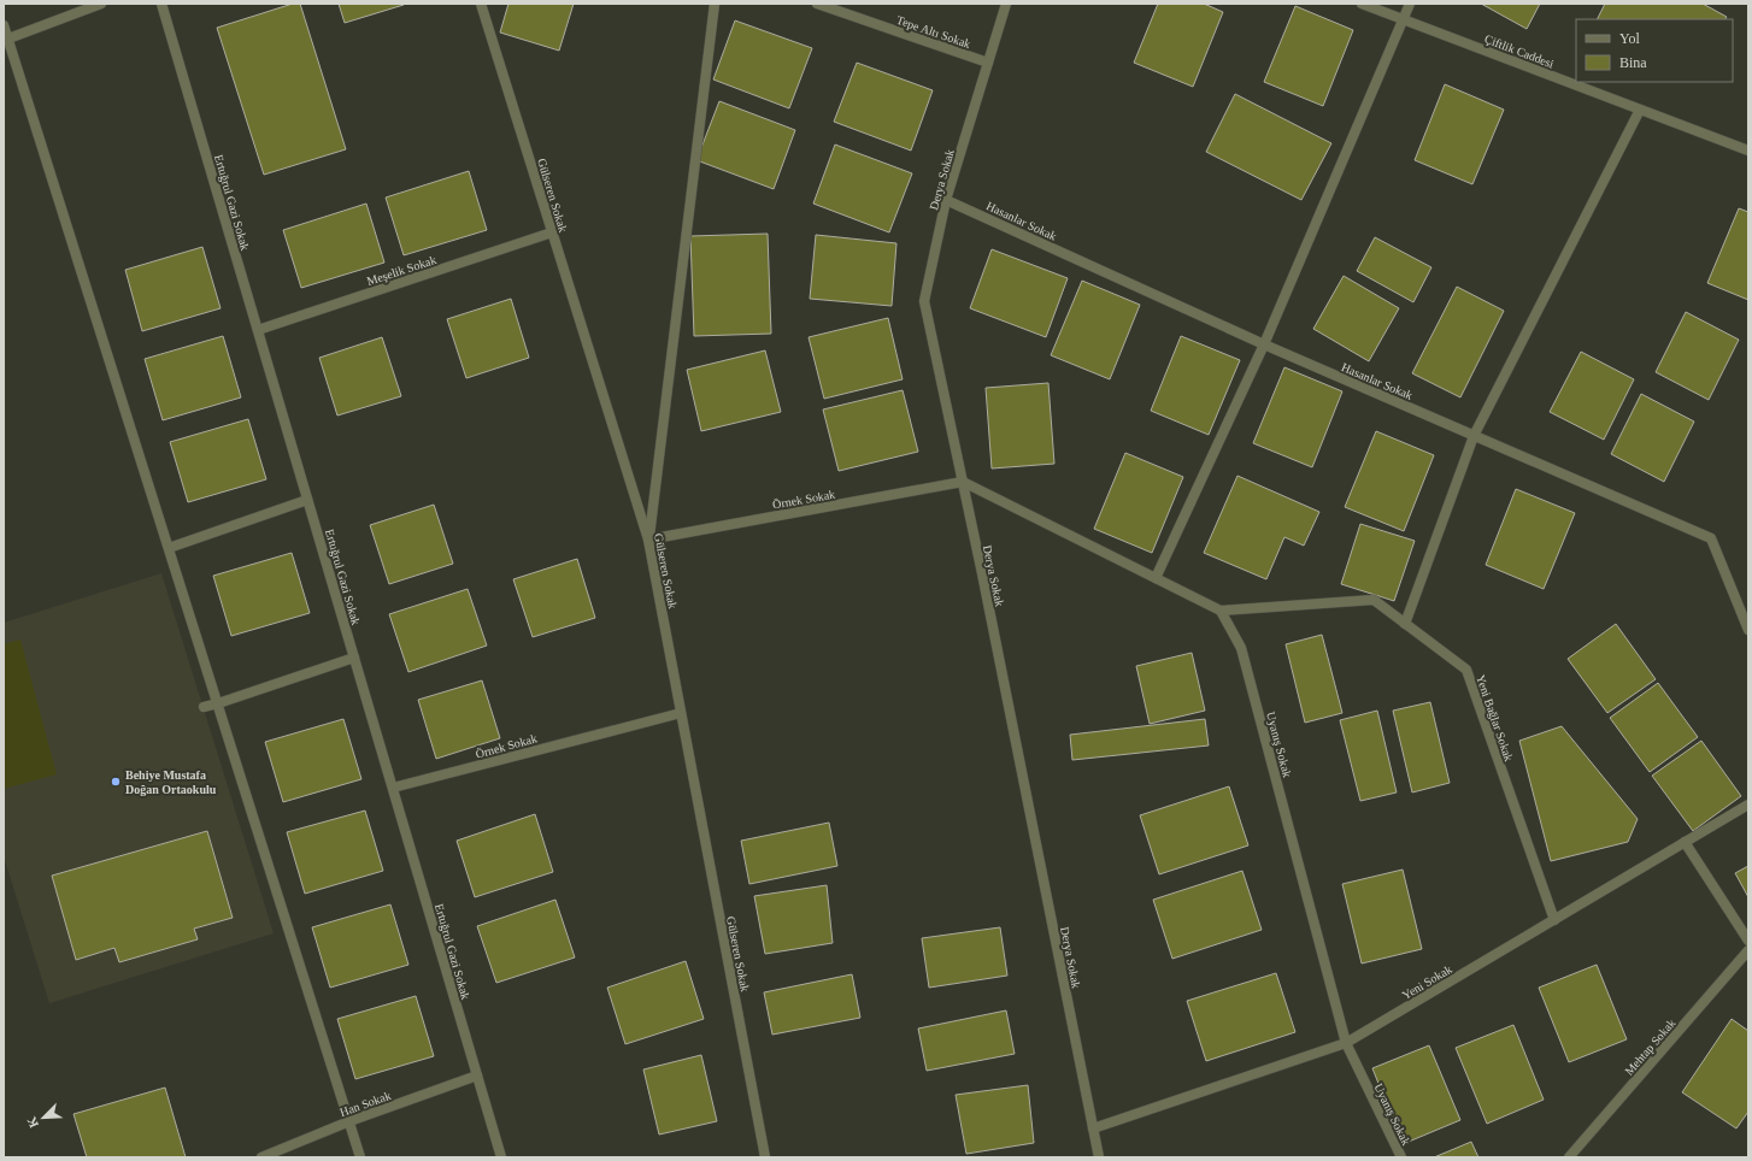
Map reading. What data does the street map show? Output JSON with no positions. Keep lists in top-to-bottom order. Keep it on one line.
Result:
{"streets":{"street":["Tepe Altı Sokak","Çiftlik Caddesi","Derya Sokak","Gülseren Sokak","Ertuğrul Gazi Sokak","Hasanlar Sokak","Meşelik Sokak","Örnek Sokak","Yeni Bağlar Sokak","Uyanış Sokak","Yeni Sokak","Mehtap Sokak","Han Sokak"]},"crossings":[["Tepe Altı Sokak","Derya Sokak"],["Derya Sokak","Hasanlar Sokak"],["Derya Sokak","Örnek Sokak"],["Derya Sokak","Yeni Sokak"],["Gülseren Sokak","Meşelik Sokak"],["Gülseren Sokak","Örnek Sokak"],["Ertuğrul Gazi Sokak","Meşelik Sokak"],["Ertuğrul Gazi Sokak","Örnek Sokak"],["Ertuğrul Gazi Sokak","Han Sokak"],["Yeni Bağlar Sokak","Uyanış Sokak"],["Yeni Bağlar Sokak","Yeni Sokak"],["Uyanış Sokak","Yeni Sokak"]],"places":["Behiye Mustafa Doğan Ortaokulu"],"legend":["Yol","Bina"],"north":"bottom left"}
